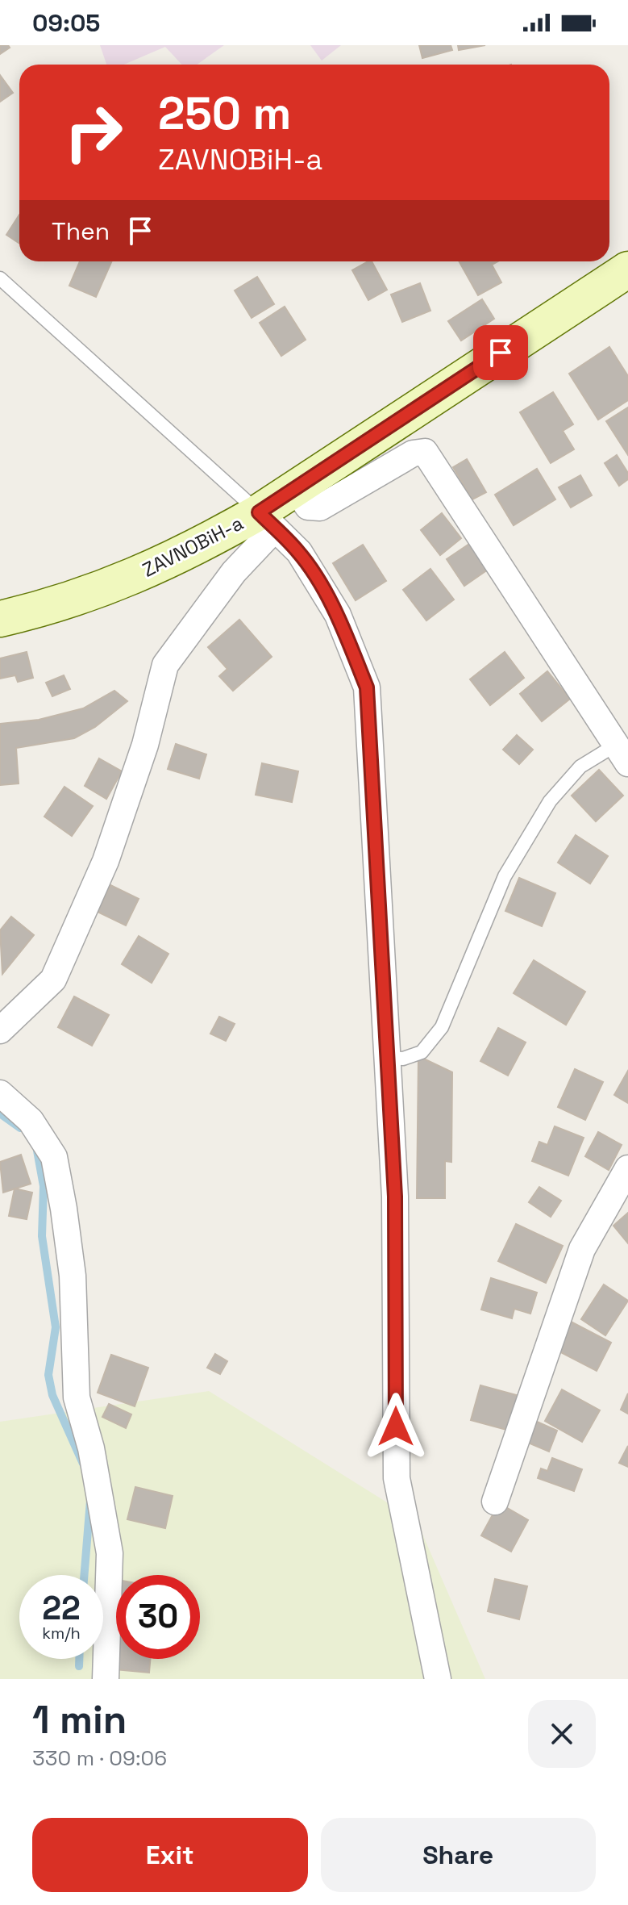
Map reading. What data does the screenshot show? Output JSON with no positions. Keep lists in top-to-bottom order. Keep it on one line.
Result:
{"streets":{"main road":["ZAVNOBiH-a"]},"page":{"status":"09:05","turn":["250 m","ZAVNOBiH-a"],"then":"Then","speed":"22 km/h","limit":"30","heading":["1 min","330 m · 09:06"],"buttons":["Exit","Share"]}}
